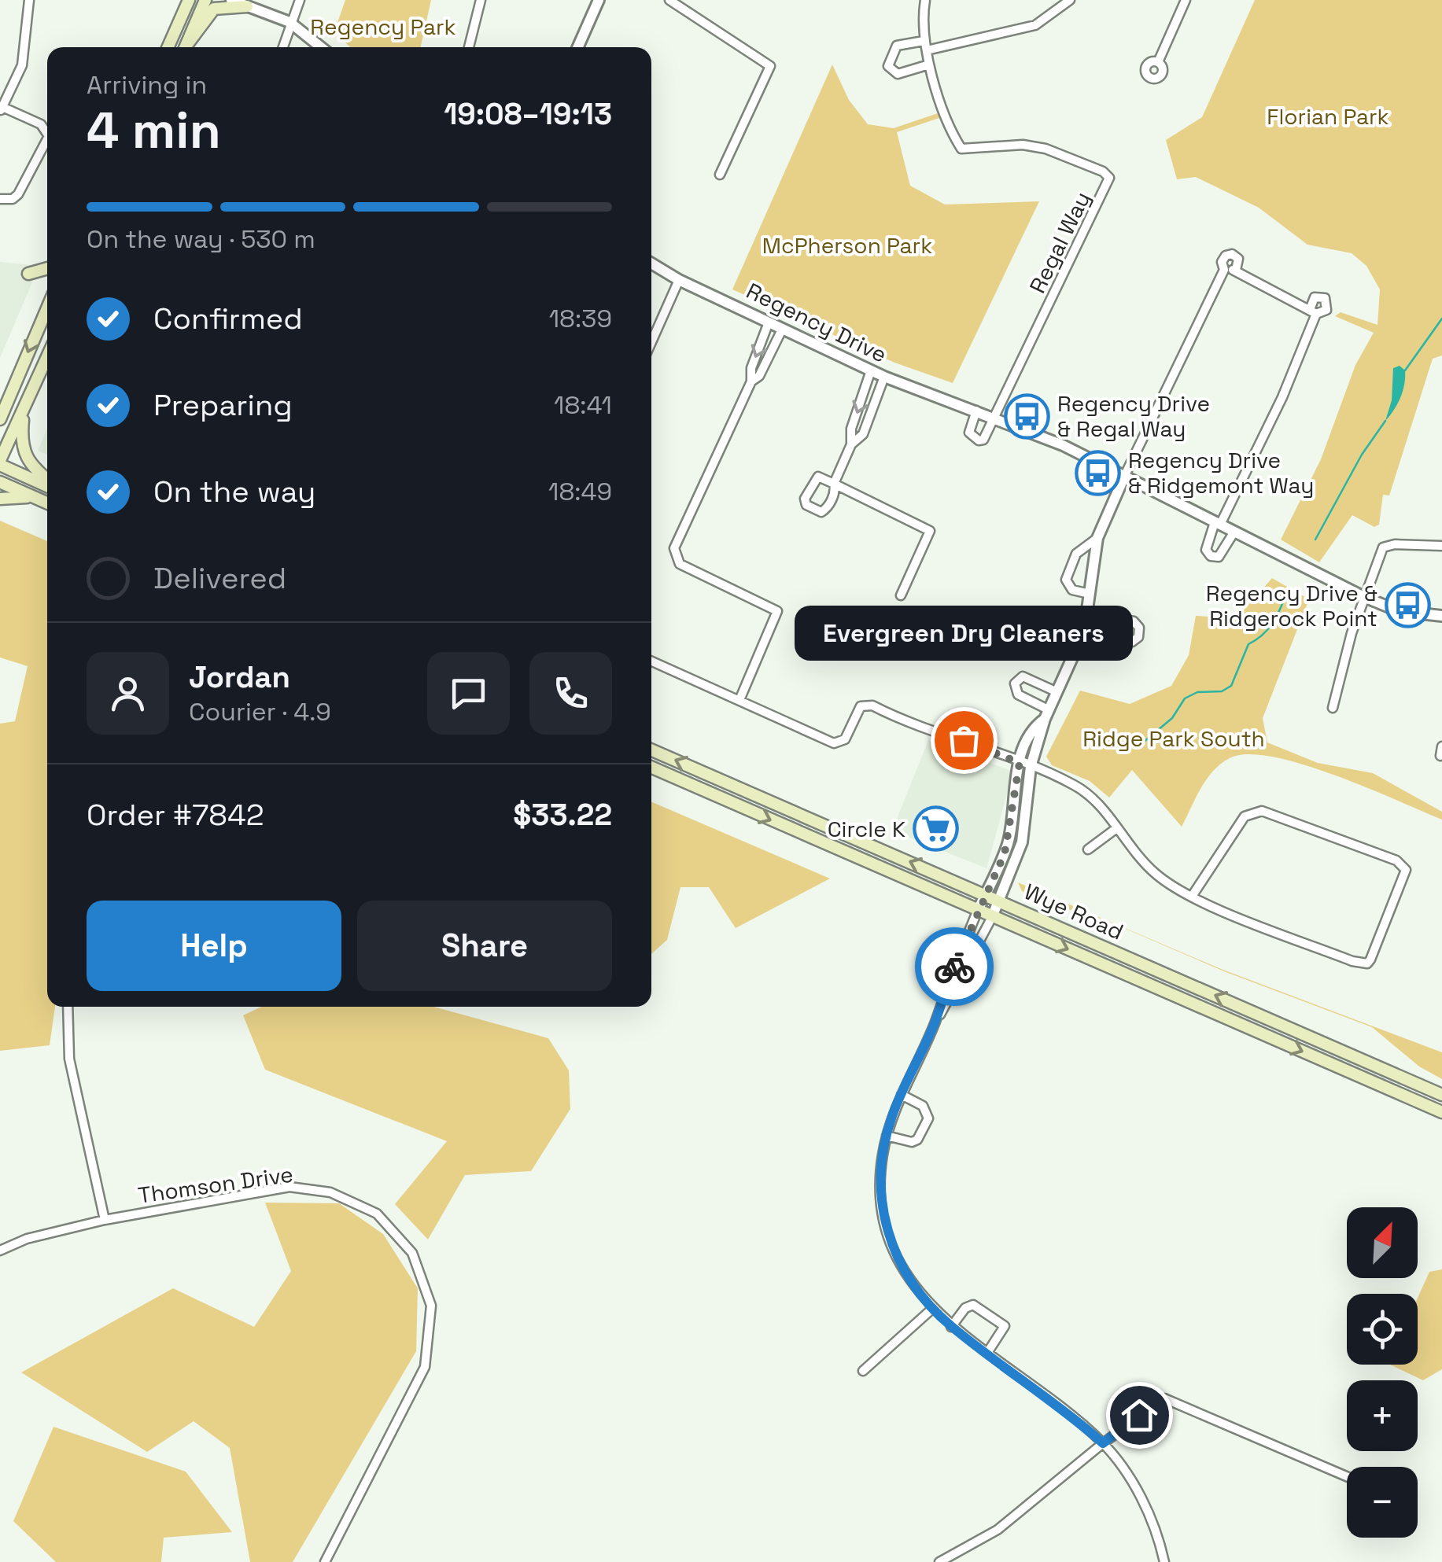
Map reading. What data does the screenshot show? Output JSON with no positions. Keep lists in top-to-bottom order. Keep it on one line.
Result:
{"streets":{"main road":["Wye Road"],"street":["Regal Way","Regency Drive","Thomson Drive"]},"crossings":[["Regal Way","Regency Drive"]],"parks":["Regency Park","Florian Park","McPherson Park","Ridge Park South"],"places":{"bus stop":["Regency Drive & Regal Way","Regency Drive & Ridgemont Way","Regency Drive & Ridgerock Point"],"other":["Evergreen Dry Cleaners"],"supermarket":["Circle K"]},"north":"top right","page":{"heading":["4 min","Arriving in","19:08–19:13"],"panel":["Jordan","Courier · 4.9","Order #7842","$33.22"],"bar":"On the way · 530 m","list":[["Confirmed","18:39"],["Preparing","18:41"],["On the way","18:49"],"Delivered"],"bubble":"Evergreen Dry Cleaners","buttons":["Help","Share"],"map_buttons":["+","−"]}}
